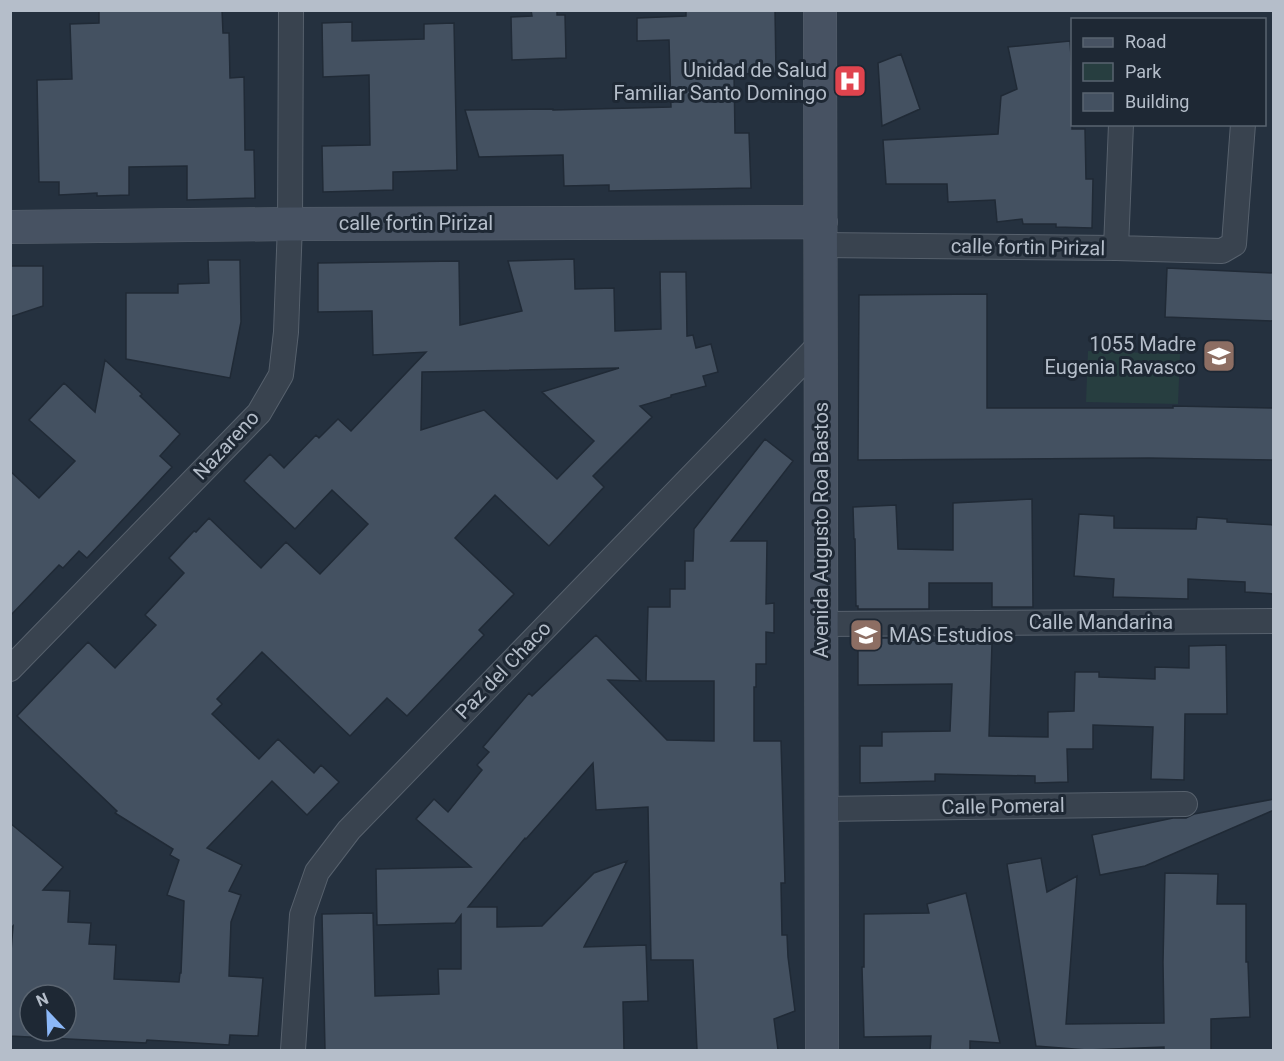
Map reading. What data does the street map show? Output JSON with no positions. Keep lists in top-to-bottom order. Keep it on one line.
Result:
{"streets":{"main road":["calle fortin Pirizal","Avenida Augusto Roa Bastos"],"street":["Nazareno","Calle Mandarina","Paz del Chaco","Calle Pomeral"]},"crossings":[["calle fortin Pirizal","Nazareno"],["calle fortin Pirizal","Avenida Augusto Roa Bastos"],["Avenida Augusto Roa Bastos","Calle Mandarina"],["Avenida Augusto Roa Bastos","Paz del Chaco"],["Avenida Augusto Roa Bastos","Calle Pomeral"]],"places":{"hospital":["Unidad de Salud Familiar Santo Domingo"],"school or university":["1055 Madre Eugenia Ravasco","MAS Estudios"]},"legend":["Road","Park","Building"],"north":"top left"}
